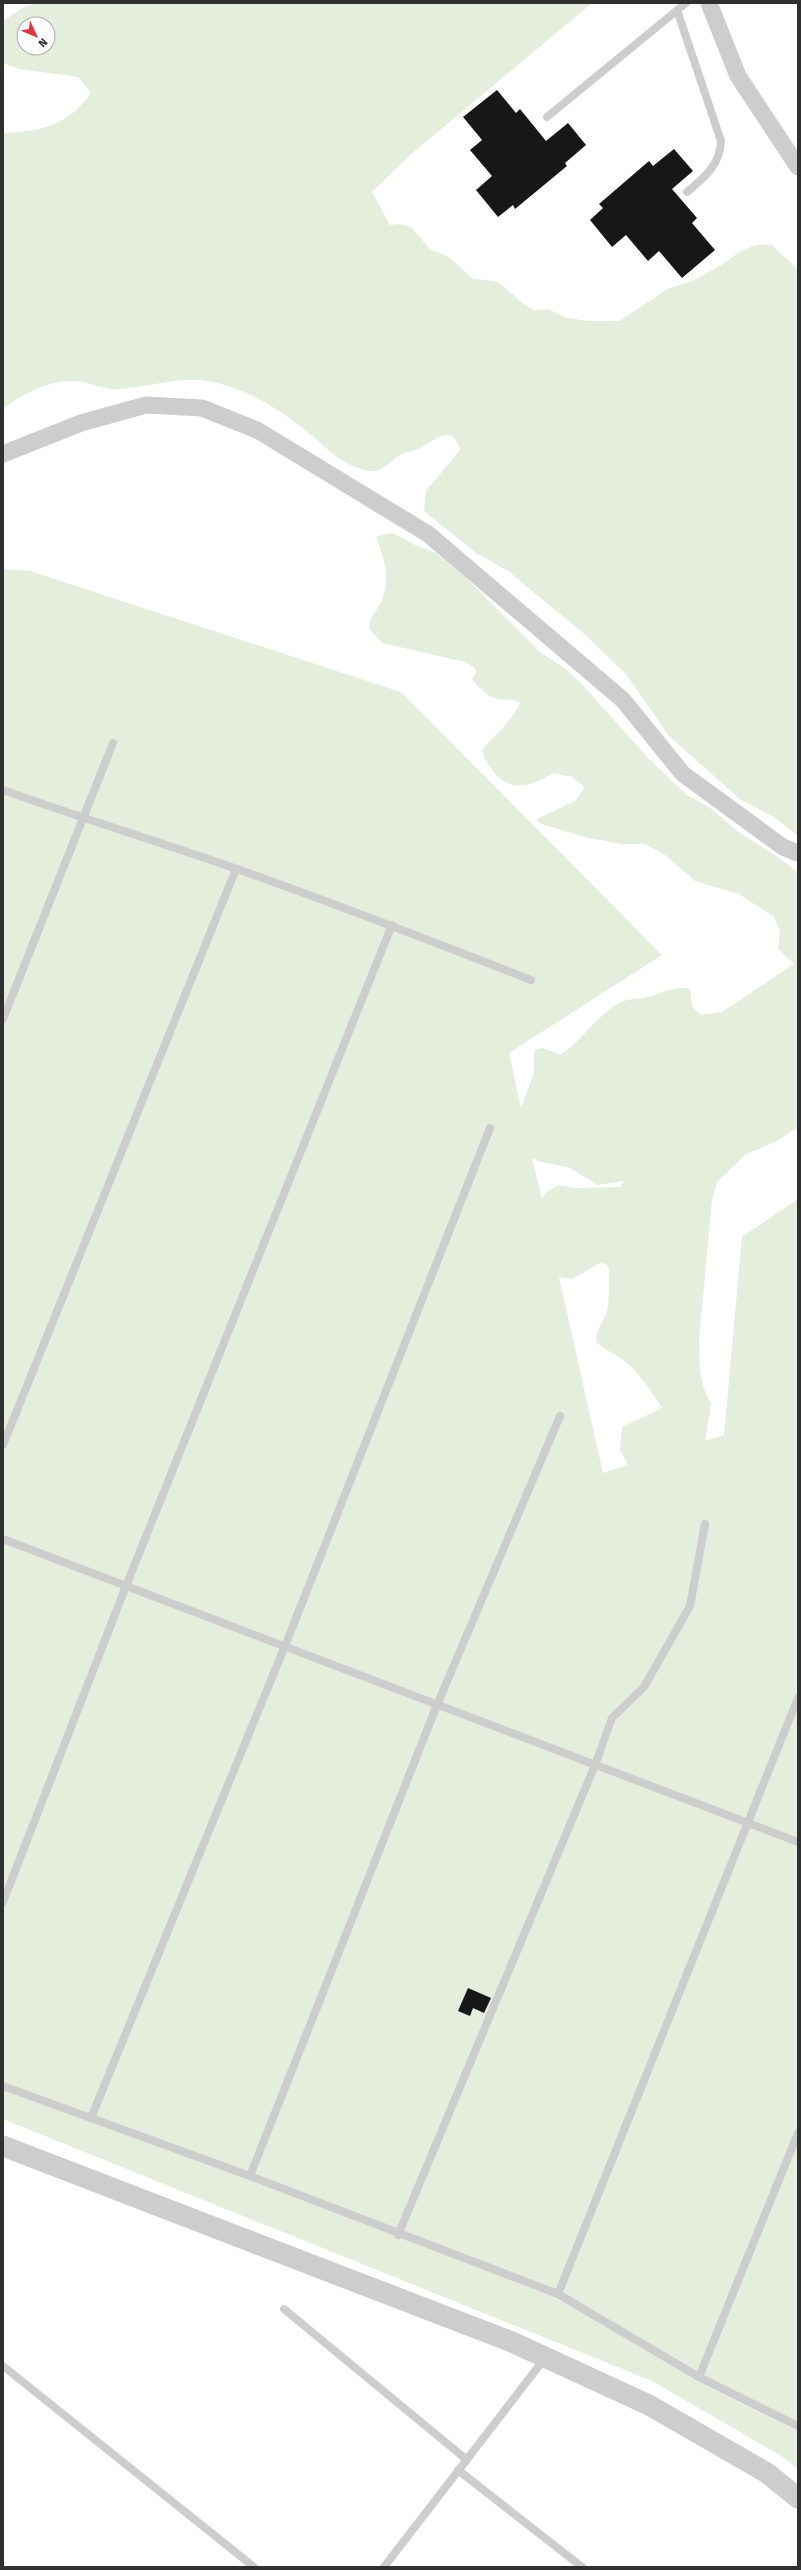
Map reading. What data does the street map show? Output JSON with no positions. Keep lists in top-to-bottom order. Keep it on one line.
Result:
{"north":"bottom right"}
